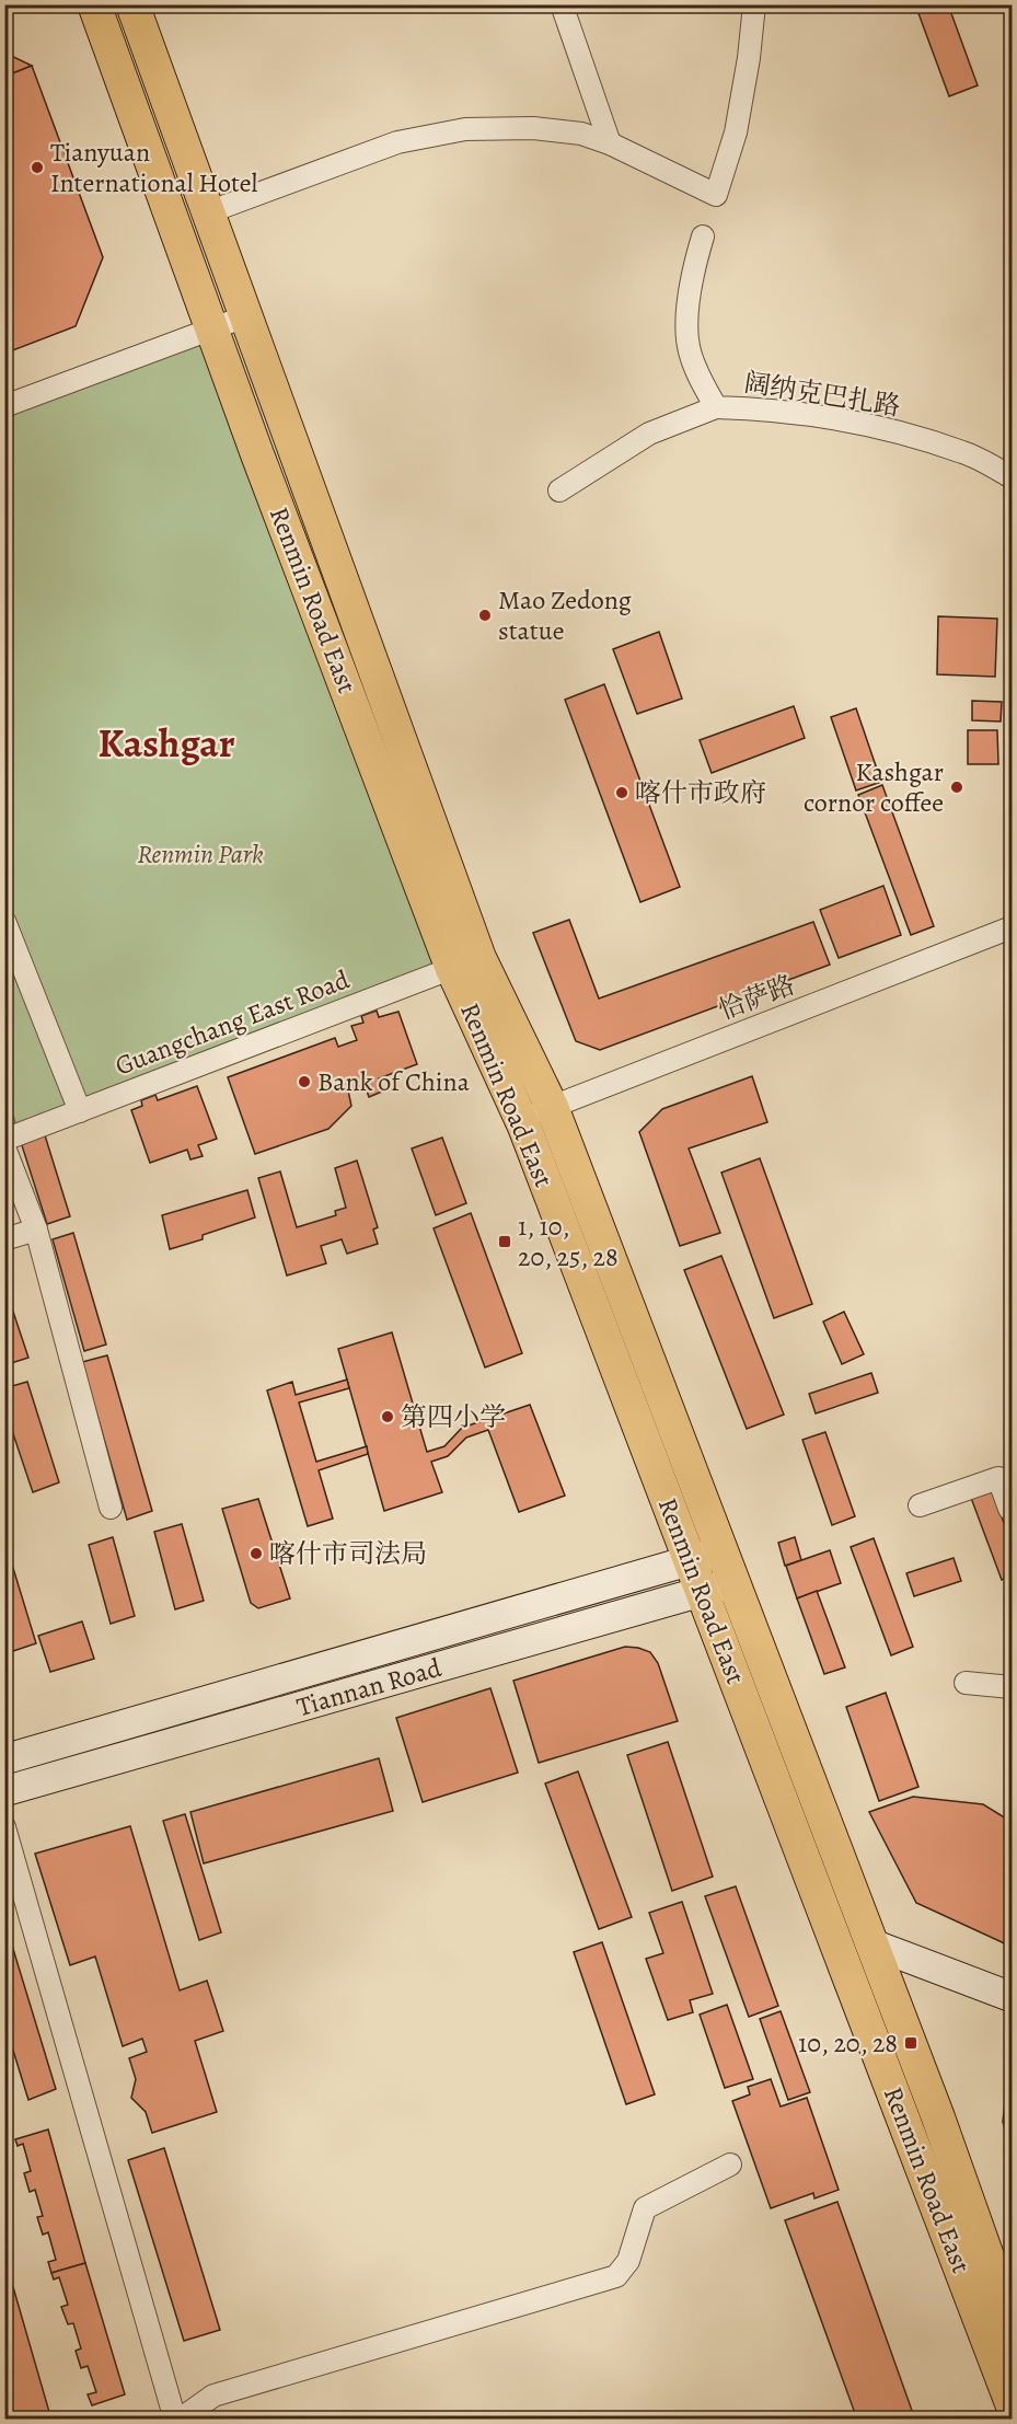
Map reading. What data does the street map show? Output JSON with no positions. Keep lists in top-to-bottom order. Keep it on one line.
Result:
{"streets":{"main road":["Renmin Road East"],"street":["阔纳克巴扎路","恰萨路","Guangchang East Road","Tiannan Road"]},"crossings":[["Renmin Road East","恰萨路"],["Renmin Road East","Guangchang East Road"],["Renmin Road East","Tiannan Road"]],"districts":["Kashgar"],"parks":["Renmin Park"],"places":{"other":["Tianyuan International Hotel","Mao Zedong statue","Kashgar cornor coffee","喀什市政府","Bank of China","第四小学","喀什市司法局"],"transit":["1, 10, 20, 25, 28","10, 20, 28"]}}
